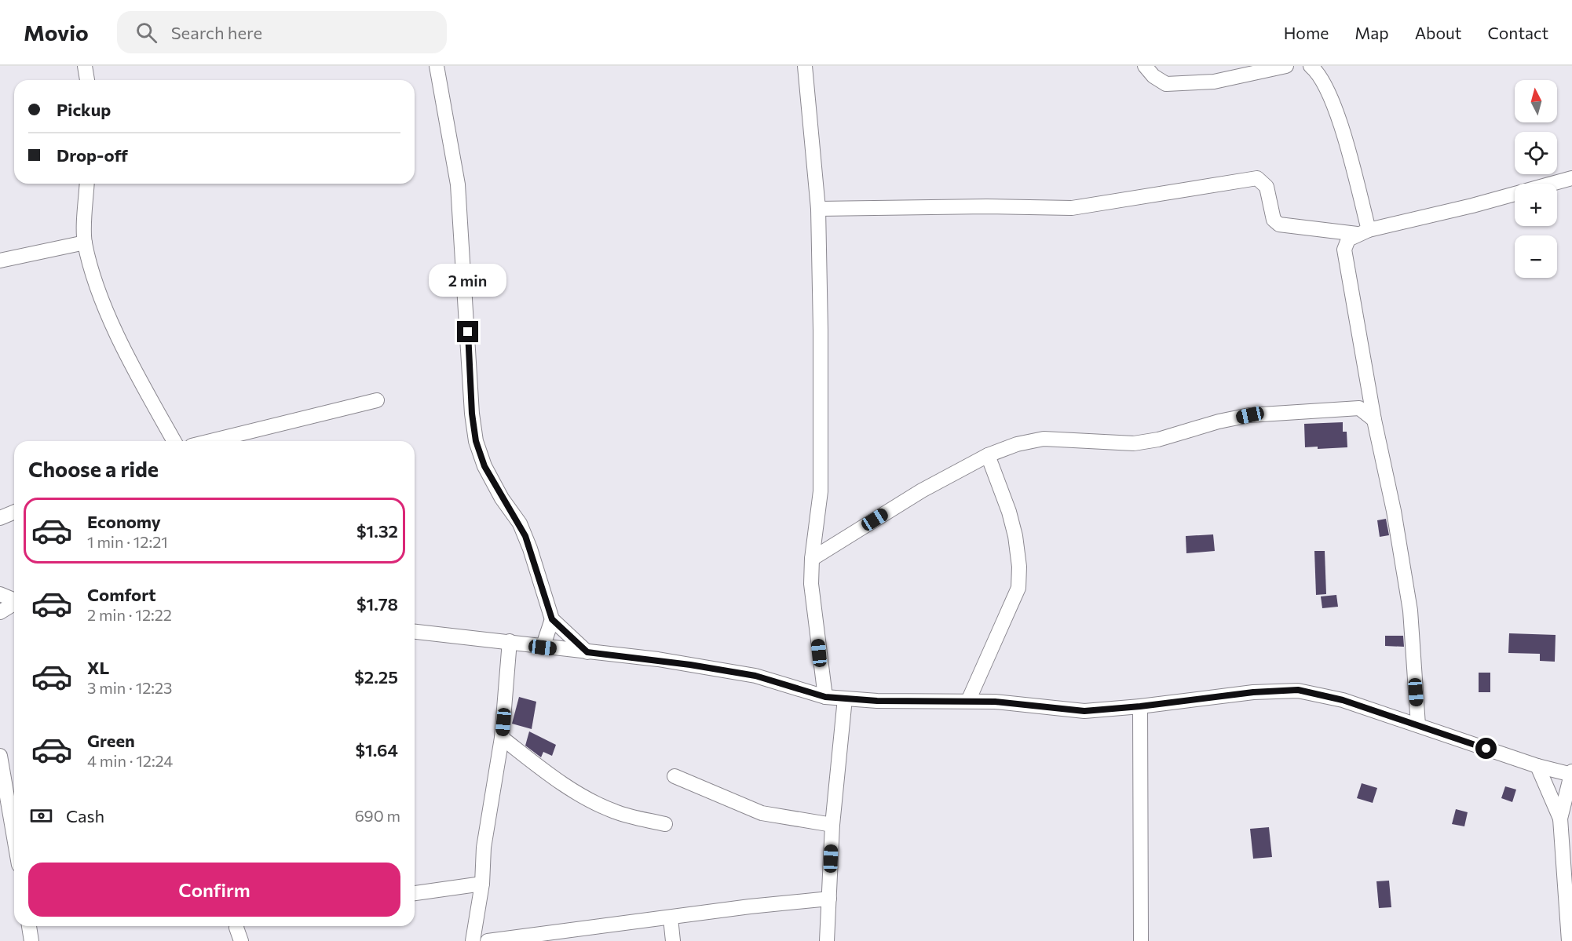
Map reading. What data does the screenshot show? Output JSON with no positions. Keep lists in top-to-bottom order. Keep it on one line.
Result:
{"north":"top","page":{"header":"Movio","search":"Search here","nav":["Home","Map","About","Contact"],"map_buttons":["+","−"],"banner":["Pickup","Drop-off"],"bubble":"2 min","heading":"Choose a ride","list":[{"name":"Economy","note":"1 min · 12:21","value":"$1.32"},{"name":"Comfort","note":"2 min · 12:22","value":"$1.78"},{"name":"XL","note":"3 min · 12:23","value":"$2.25"},{"name":"Green","note":"4 min · 12:24","value":"$1.64"}],"pay":["Cash","690 m"],"buttons":"Confirm"}}
